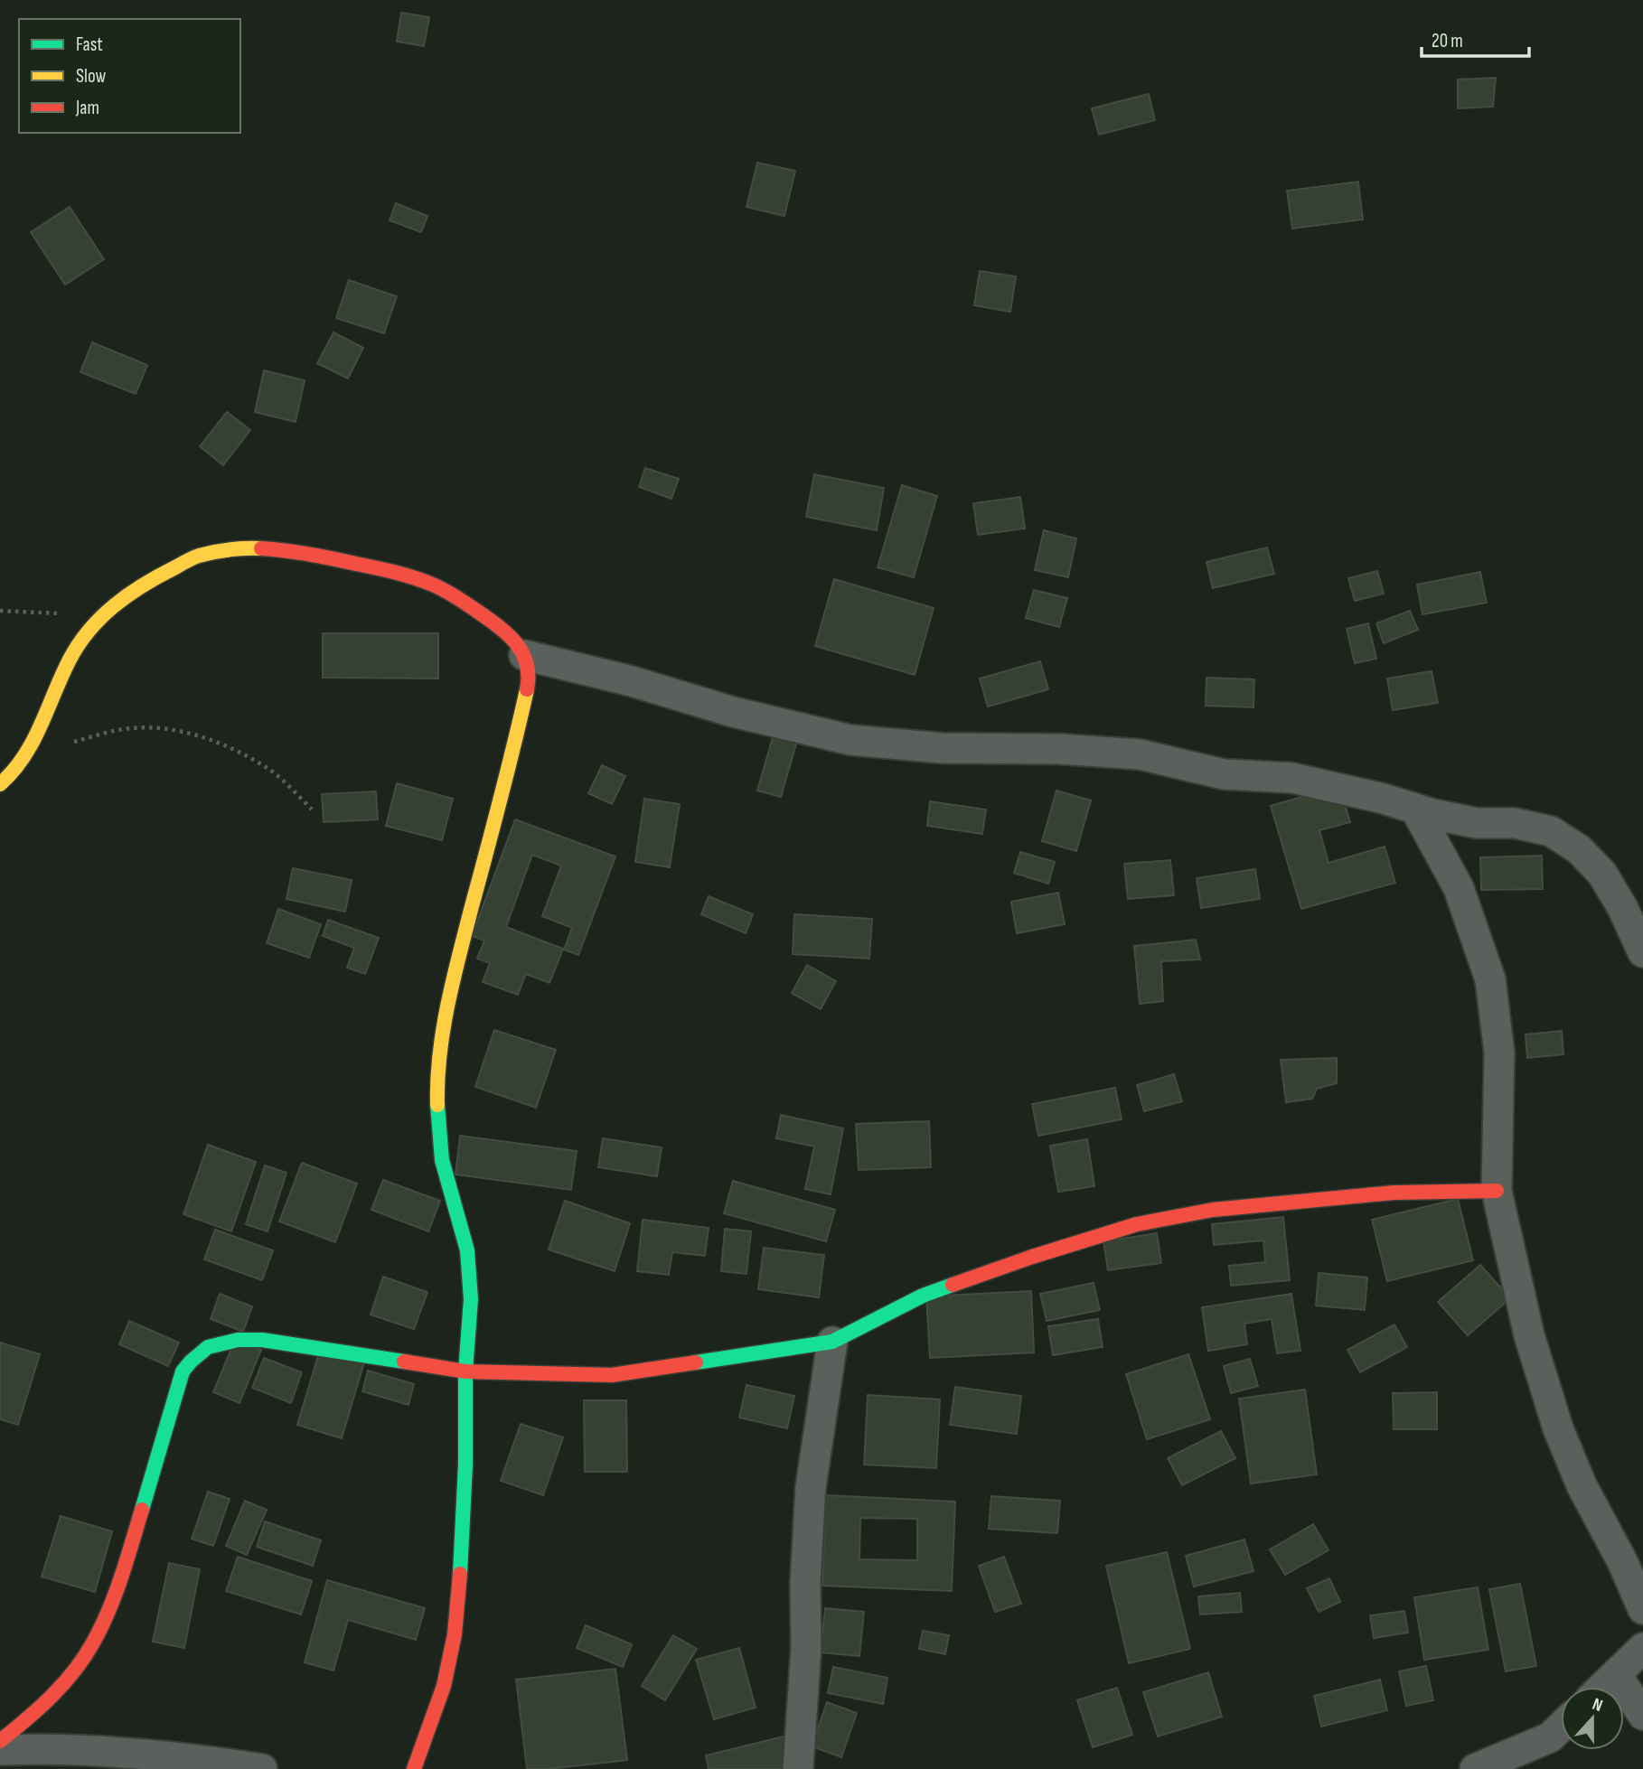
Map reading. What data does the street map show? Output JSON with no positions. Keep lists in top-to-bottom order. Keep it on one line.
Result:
{"legend":["Fast","Slow","Jam"],"scale_bar":"20 m","north":"top"}
